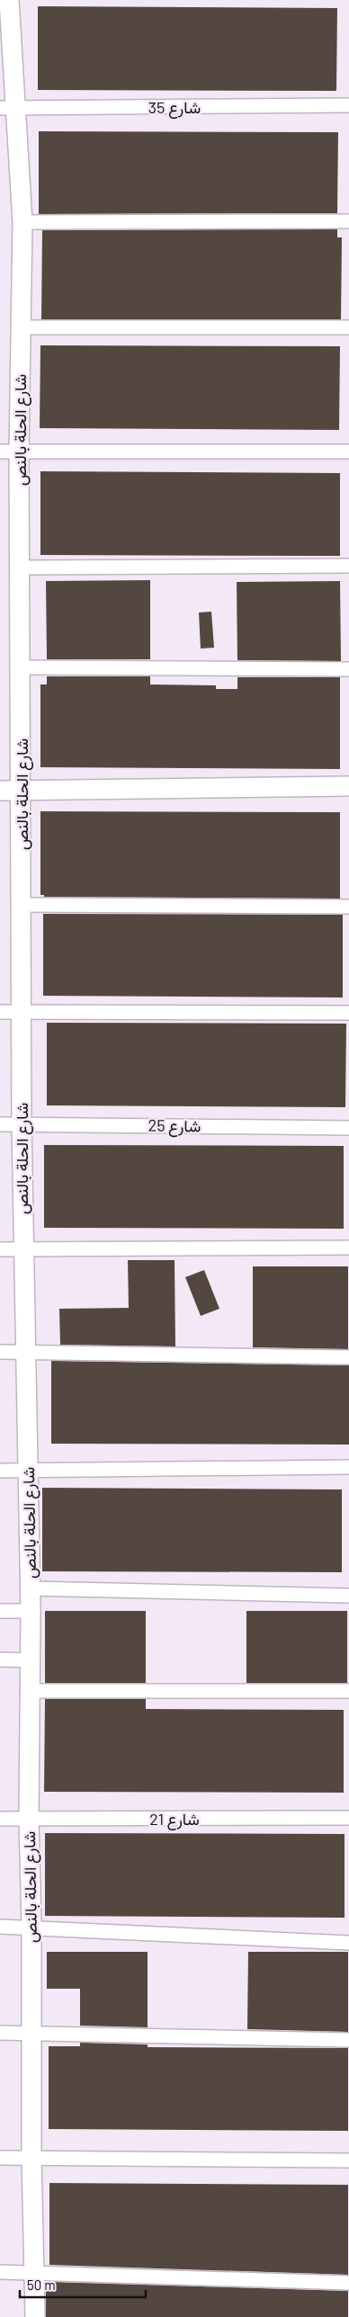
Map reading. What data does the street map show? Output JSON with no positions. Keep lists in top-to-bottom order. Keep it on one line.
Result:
{"streets":{"street":["شارع 35","شارع الحلة بالنص","شارع 25","شارع 21"]},"crossings":[["شارع 35","شارع الحلة بالنص"],["شارع الحلة بالنص","شارع 25"],["شارع الحلة بالنص","شارع 21"]],"scale_bar":"50 m"}
